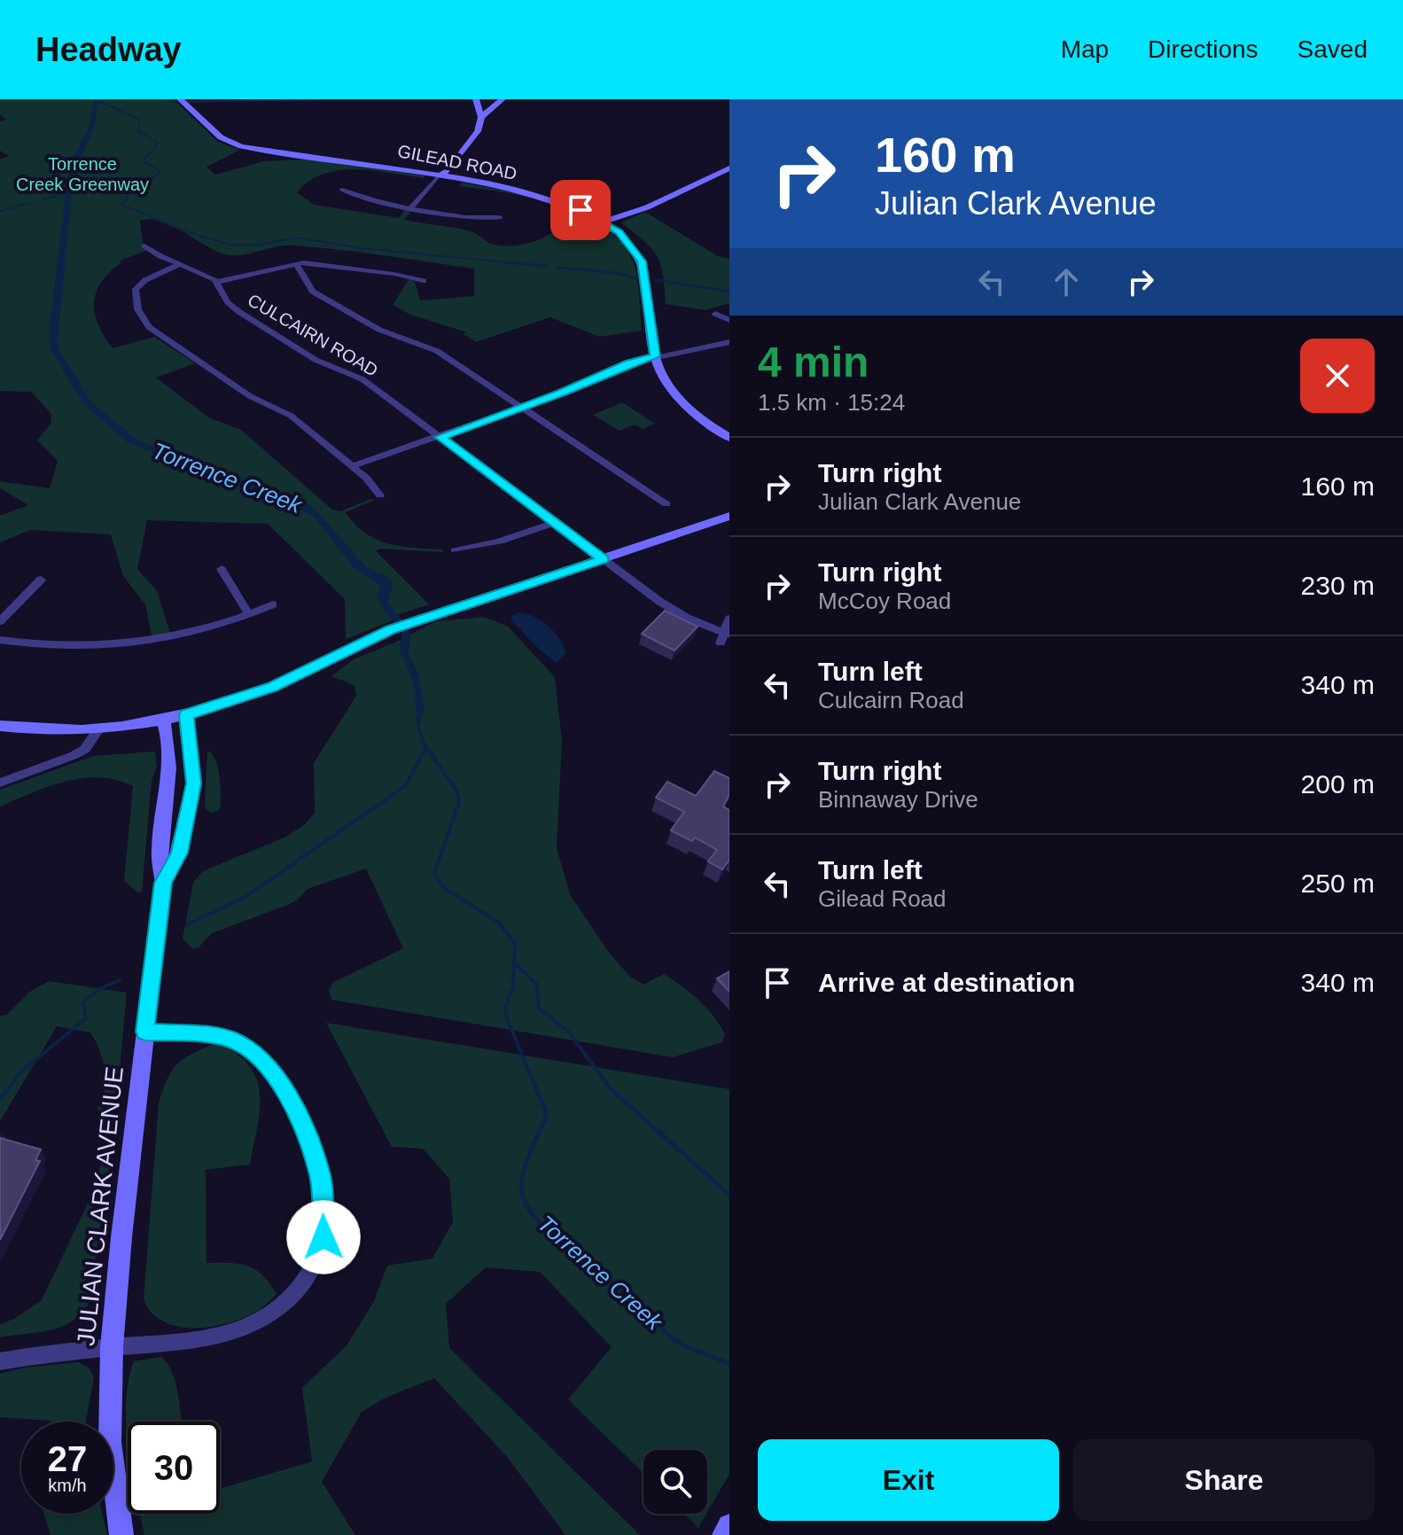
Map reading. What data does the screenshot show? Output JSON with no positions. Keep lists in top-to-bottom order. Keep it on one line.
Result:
{"streets":{"main road":["GILEAD ROAD","JULIAN CLARK AVENUE"],"street":["CULCAIRN ROAD"]},"water":["Torrence Creek"],"parks":["Torrence Creek Greenway"],"page":{"header":"Headway","nav":["Map","Directions","Saved"],"turn":["160 m","Julian Clark Avenue"],"heading":["4 min","1.5 km · 15:24"],"list":[{"name":"Turn right","note":"Julian Clark Avenue","value":"160 m"},{"name":"Turn right","note":"McCoy Road","value":"230 m"},{"name":"Turn left","note":"Culcairn Road","value":"340 m"},{"name":"Turn right","note":"Binnaway Drive","value":"200 m"},{"name":"Turn left","note":"Gilead Road","value":"250 m"},{"name":"Arrive at destination","value":"340 m"}],"speed":"27 km/h","limit":"30","buttons":["Exit","Share"]}}
